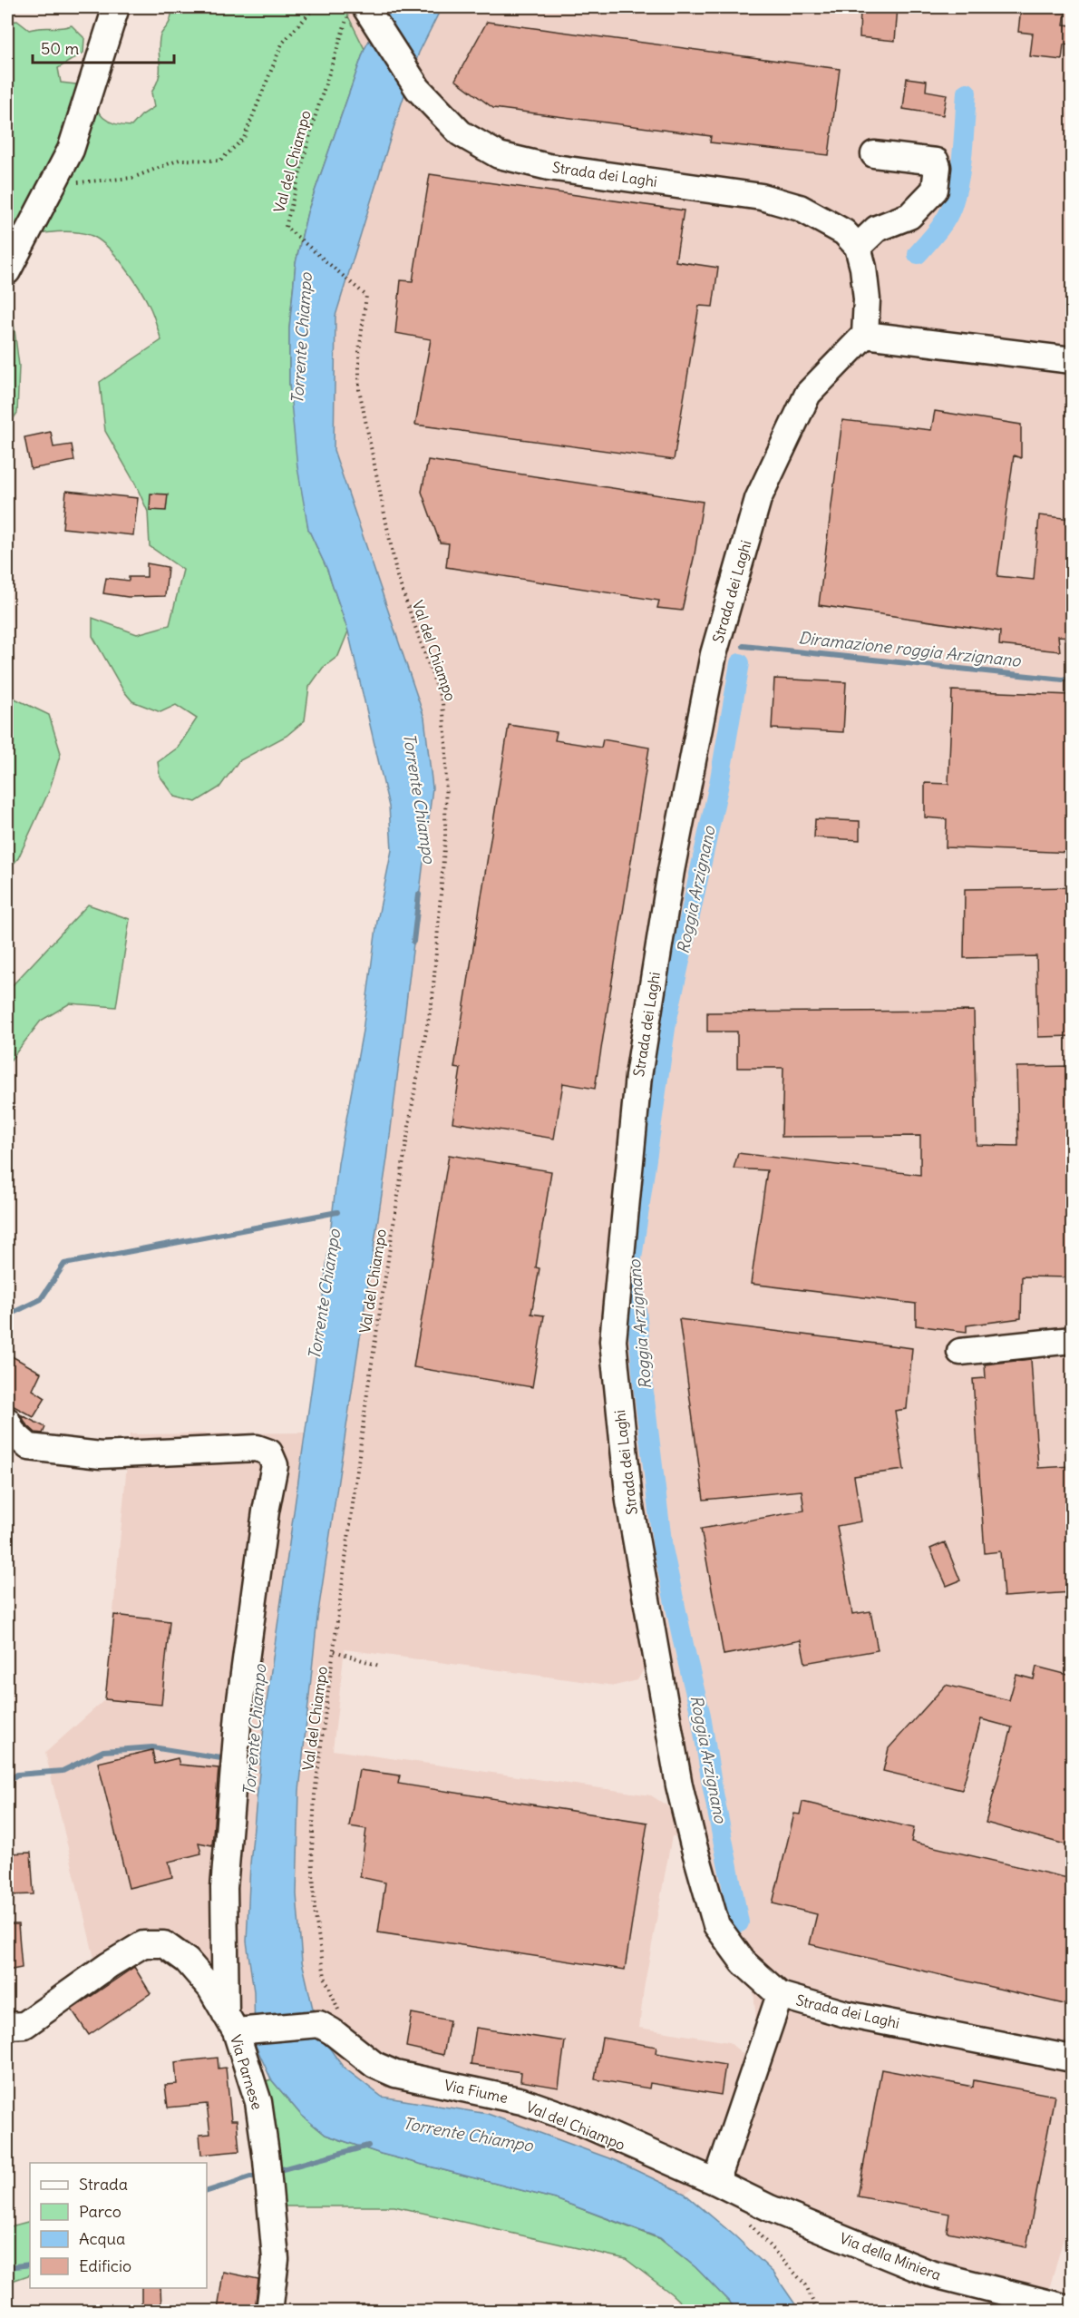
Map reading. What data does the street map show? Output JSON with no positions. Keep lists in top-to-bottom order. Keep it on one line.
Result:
{"streets":{"street":["Strada dei Laghi","Via Parnese","Via Fiume","Via della Miniera"],"path":["Val del Chiampo"]},"crossings":[["Val del Chiampo","Strada dei Laghi"],["Via Parnese","Via Fiume"],["Via Fiume","Via della Miniera"]],"water":["Torrente Chiampo","Diramazione roggia Arzignano","Roggia Arzignano"],"legend":["Strada","Parco","Acqua","Edificio"],"scale_bar":"50 m"}
